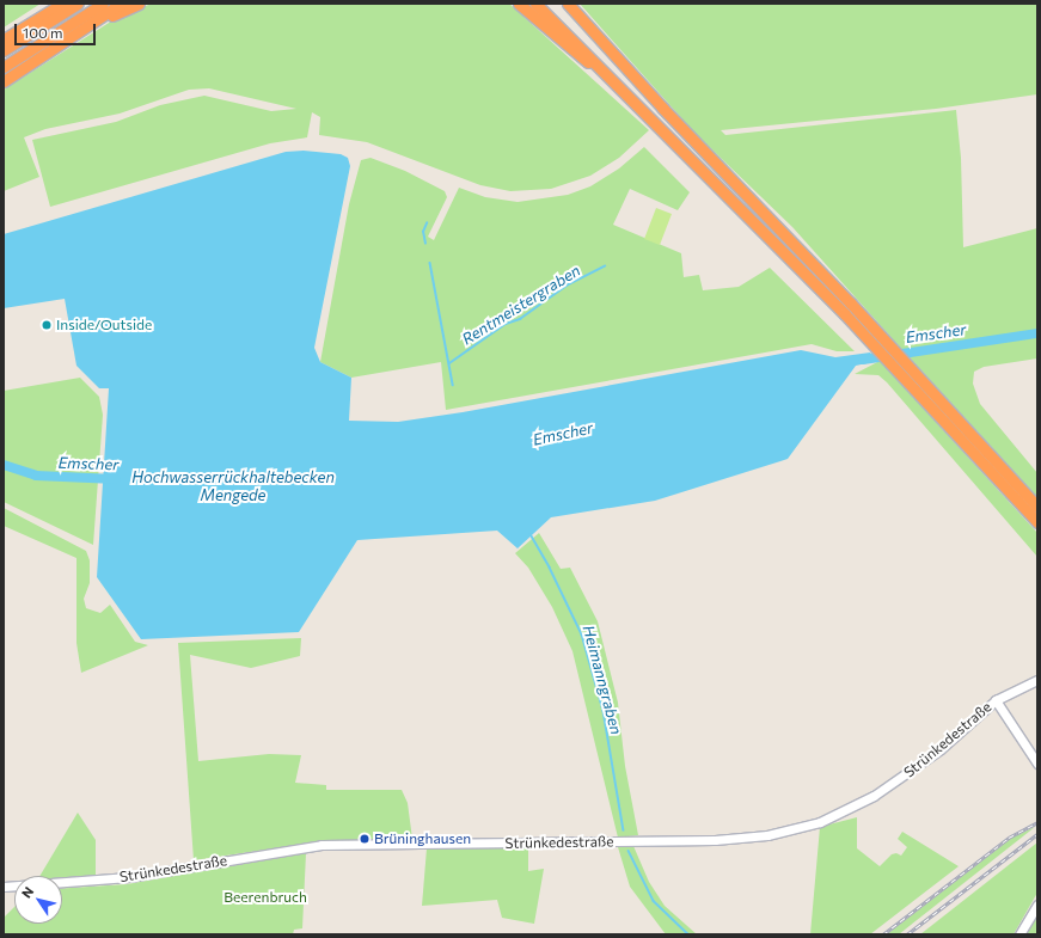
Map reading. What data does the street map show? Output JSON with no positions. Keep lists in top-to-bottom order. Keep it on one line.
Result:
{"streets":{"main road":["Strünkedestraße"]},"water":["Rentmeistergraben","Emscher","Hochwasserrückhaltebecken Mengede","Heimanngraben"],"parks":["Beerenbruch"],"places":["Inside/Outside","Brüninghausen"],"scale_bar":"100 m","north":"top left"}
